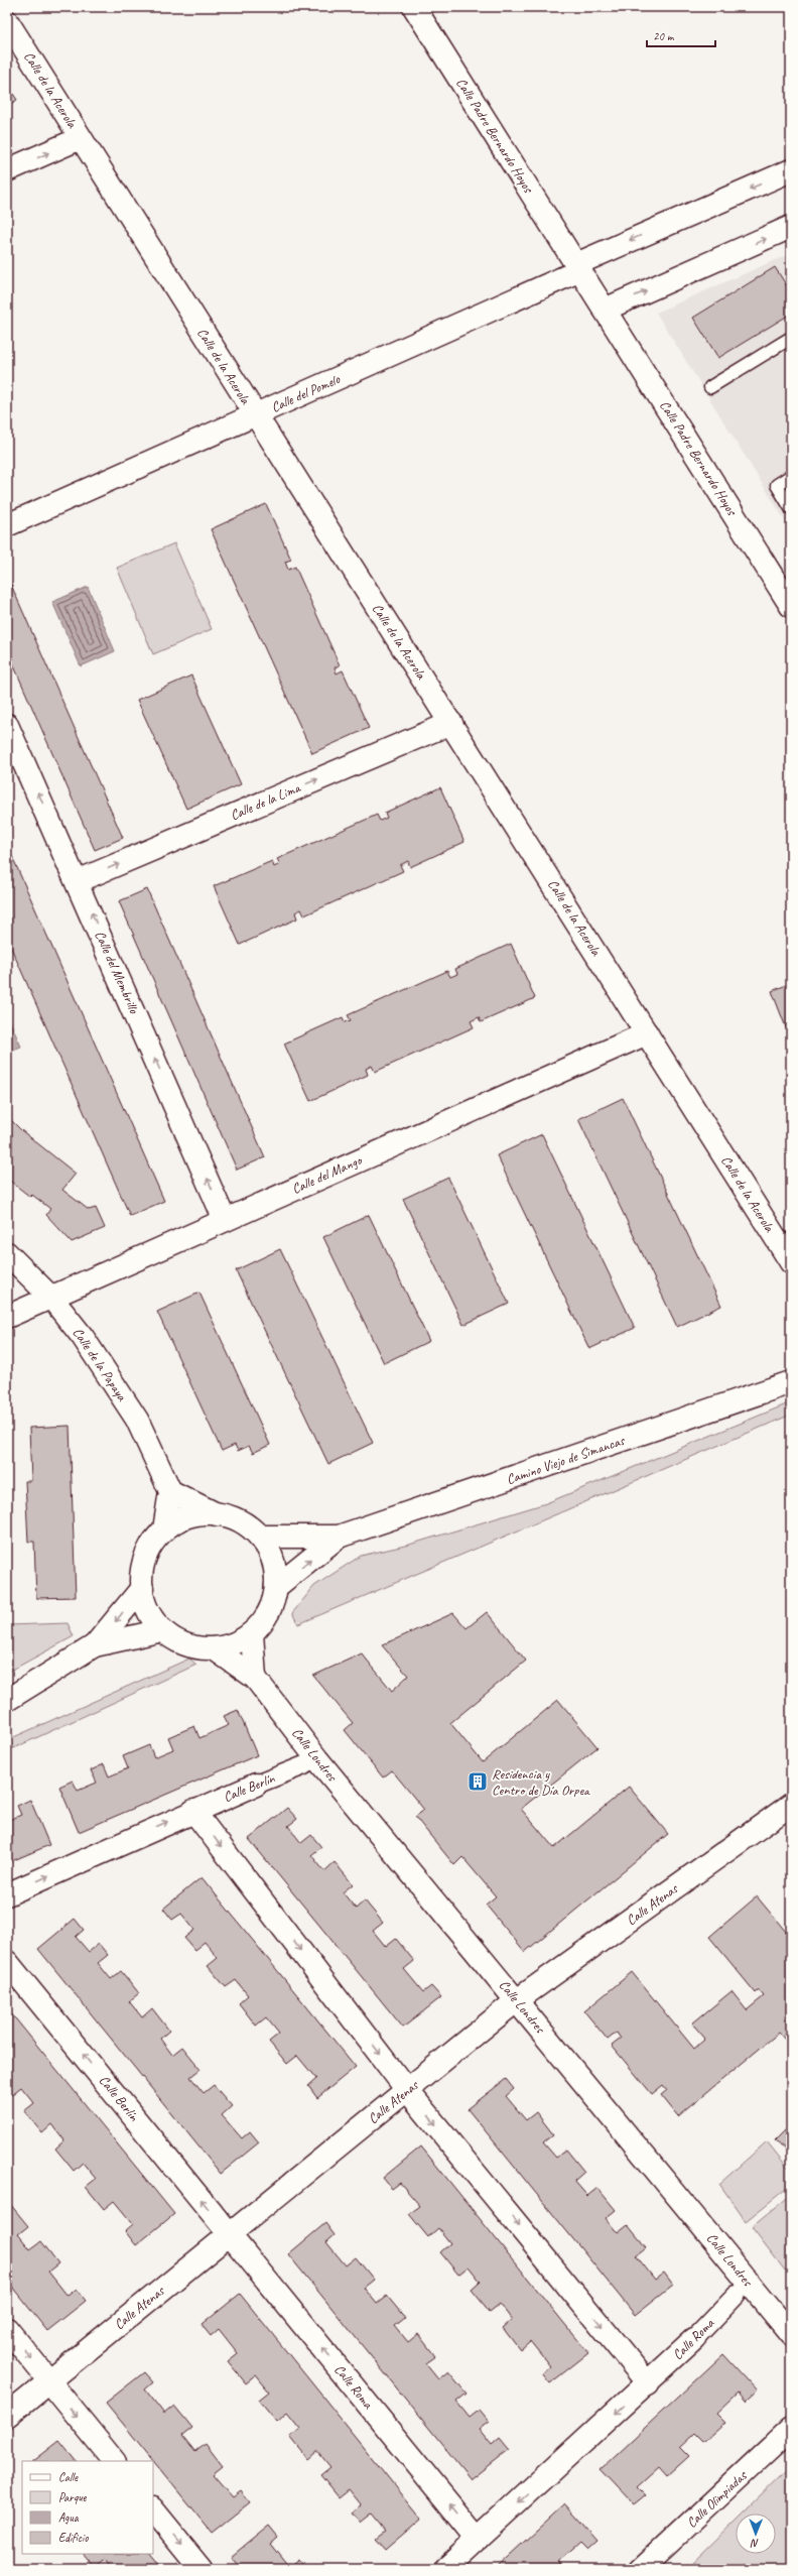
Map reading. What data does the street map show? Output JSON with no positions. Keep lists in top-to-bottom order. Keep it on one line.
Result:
{"streets":{"street":["Calle de la Acerola","Calle Padre Bernardo Hoyos","Calle del Pomelo","Calle de la Lima","Calle del Membrillo","Calle del Mango","Calle de la Papaya","Camino Viejo de Simancas","Calle Londres","Calle Berlín","Calle Atenas","Calle Roma","Calle Olimpiadas"]},"crossings":[["Calle de la Acerola","Calle del Pomelo"],["Calle de la Acerola","Calle de la Lima"],["Calle de la Acerola","Calle del Mango"],["Calle Padre Bernardo Hoyos","Calle del Pomelo"],["Calle de la Lima","Calle del Membrillo"],["Calle del Membrillo","Calle del Mango"],["Calle del Mango","Calle de la Papaya"],["Camino Viejo de Simancas","Calle Londres"],["Calle Londres","Calle Atenas"],["Calle Berlín","Calle Atenas"],["Calle Berlín","Calle Roma"],["Calle Atenas","Calle Roma"]],"one_way":["Calle de la Lima","Calle del Membrillo"],"places":{"building":["Residencia y Centro de Día Orpea"]},"legend":["Calle","Parque","Agua","Edificio"],"scale_bar":"20 m","north":"bottom"}
